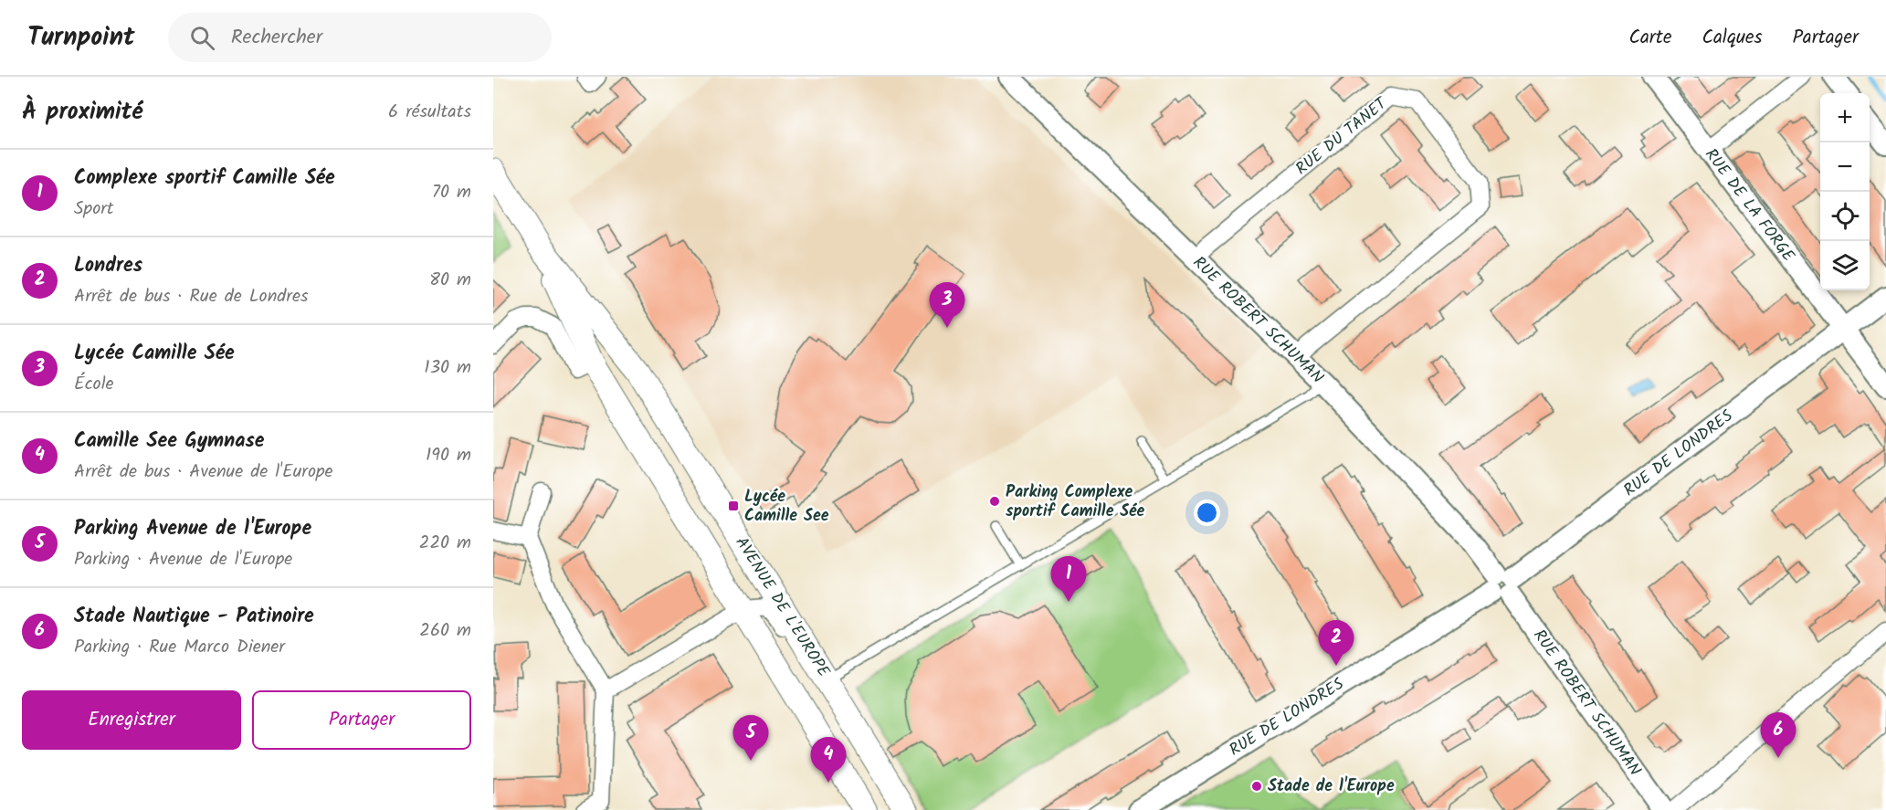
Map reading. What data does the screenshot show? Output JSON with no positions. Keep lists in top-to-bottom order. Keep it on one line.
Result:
{"streets":{"main road":["AVENUE DE L'EUROPE"],"street":["RUE DU TANET","RUE DE LA FORGE","RUE ROBERT SCHUMAN","RUE DE LONDRES"]},"crossings":[["RUE DU TANET","RUE ROBERT SCHUMAN"],["RUE DE LA FORGE","RUE DE LONDRES"],["RUE ROBERT SCHUMAN","RUE DE LONDRES"]],"places":{"other":["Parking Complexe sportif Camille Sée","Stade de l'Europe"],"transit":["Lycée Camille See"]},"page":{"header":"Turnpoint","search":"Rechercher","nav":["Carte","Calques","Partager"],"heading":["À proximité","6 résultats"],"map_buttons":["+","−"],"list":[{"mark":"1","name":"Complexe sportif Camille Sée","note":"Sport","value":"70 m"},{"mark":"2","name":"Londres","note":"Arrêt de bus · Rue de Londres","value":"80 m"},{"mark":"3","name":"Lycée Camille Sée","note":"École","value":"130 m"},{"mark":"4","name":"Camille See Gymnase","note":"Arrêt de bus · Avenue de l'Europe","value":"190 m"},{"mark":"5","name":"Parking Avenue de l'Europe","note":"Parking · Avenue de l'Europe","value":"220 m"},{"mark":"6","name":"Stade Nautique - Patinoire","note":"Parking · Rue Marco Diener","value":"260 m"}],"pins":["3","1","2","6","5","4"],"buttons":["Enregistrer","Partager"]}}
